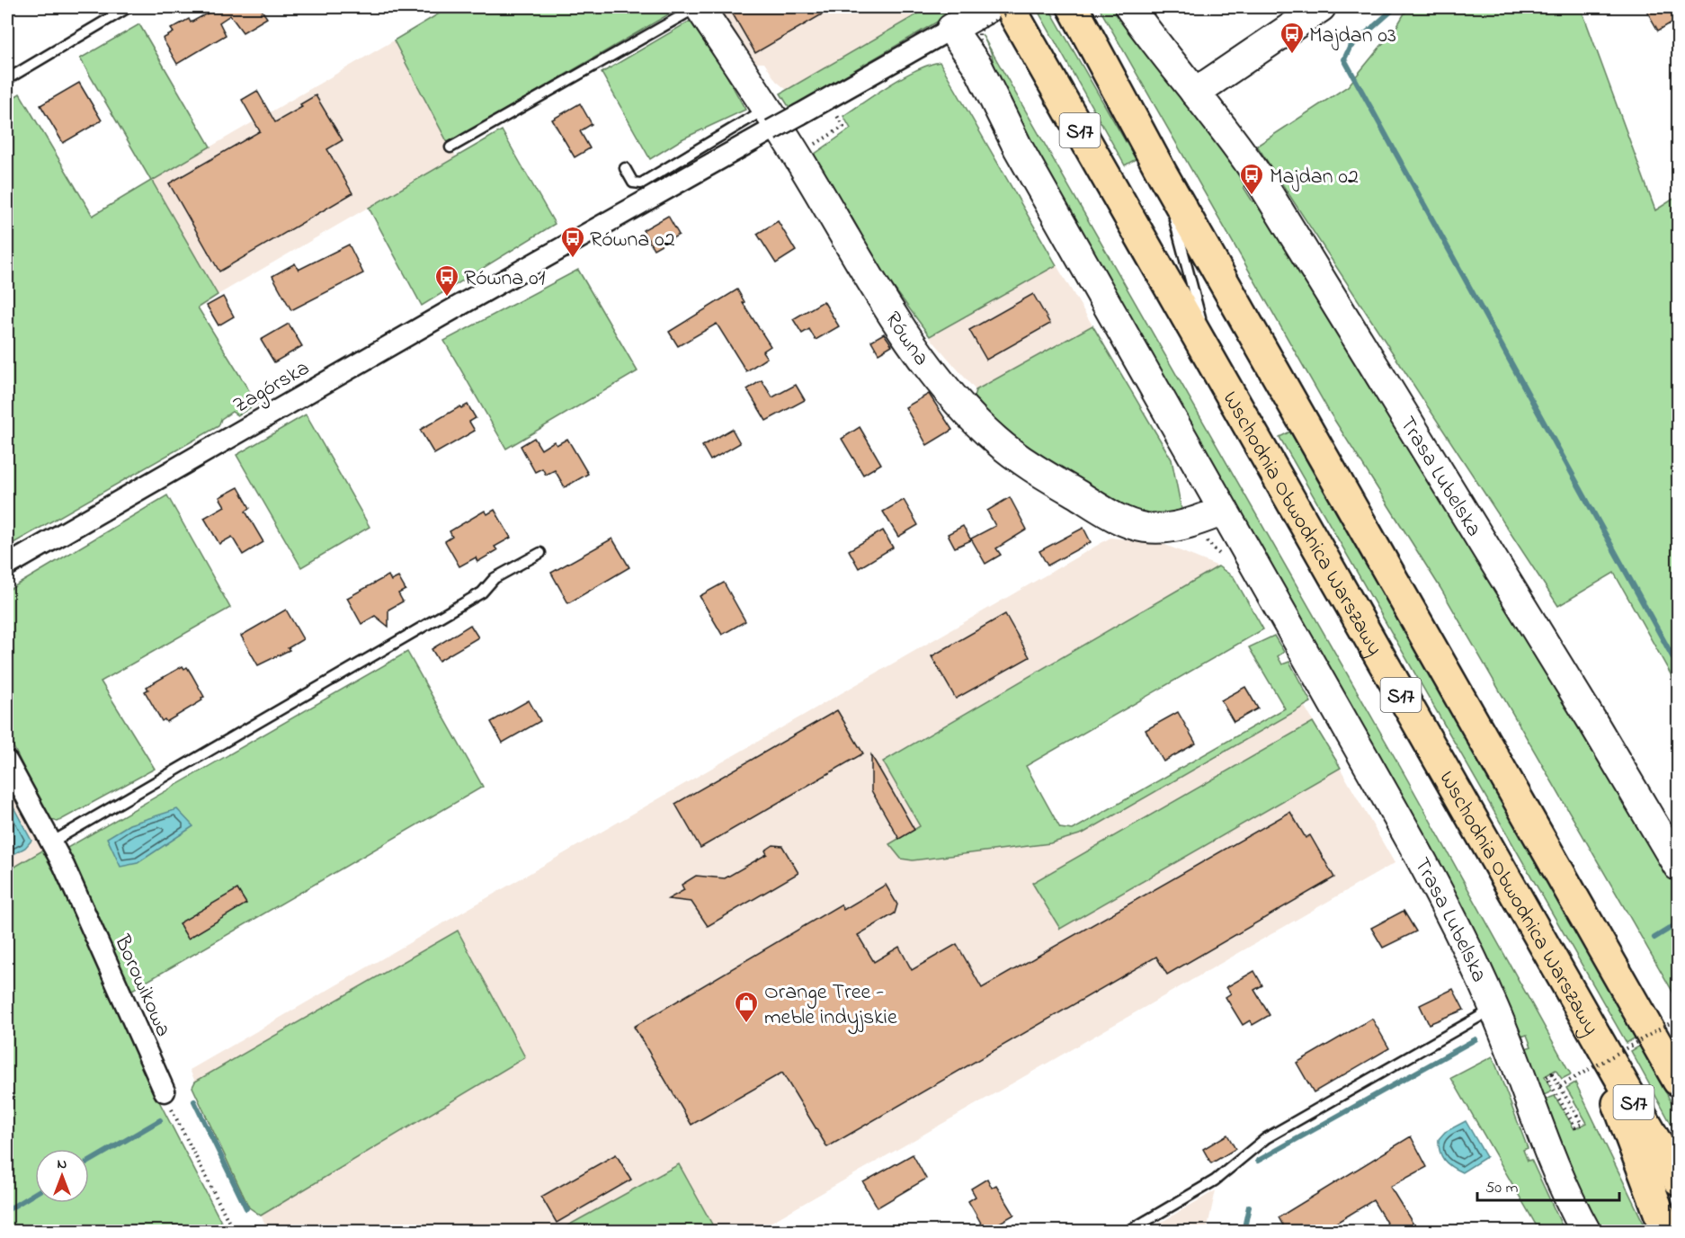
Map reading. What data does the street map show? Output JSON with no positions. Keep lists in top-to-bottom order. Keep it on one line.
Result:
{"streets":{"highway":["S17","Wschodnia Obwodnica Warszawy"],"street":["Równa","Zagórska","Trasa Lubelska","Borowikowa"]},"crossings":[["Równa","Zagórska"],["Równa","Trasa Lubelska"],["Zagórska","Trasa Lubelska"]],"places":{"bus stop":["Majdan 03","Majdan 02","Równa 02","Równa 01"],"shop":["Orange Tree - meble indyjskie"]},"scale_bar":"50 m","north":"top"}
